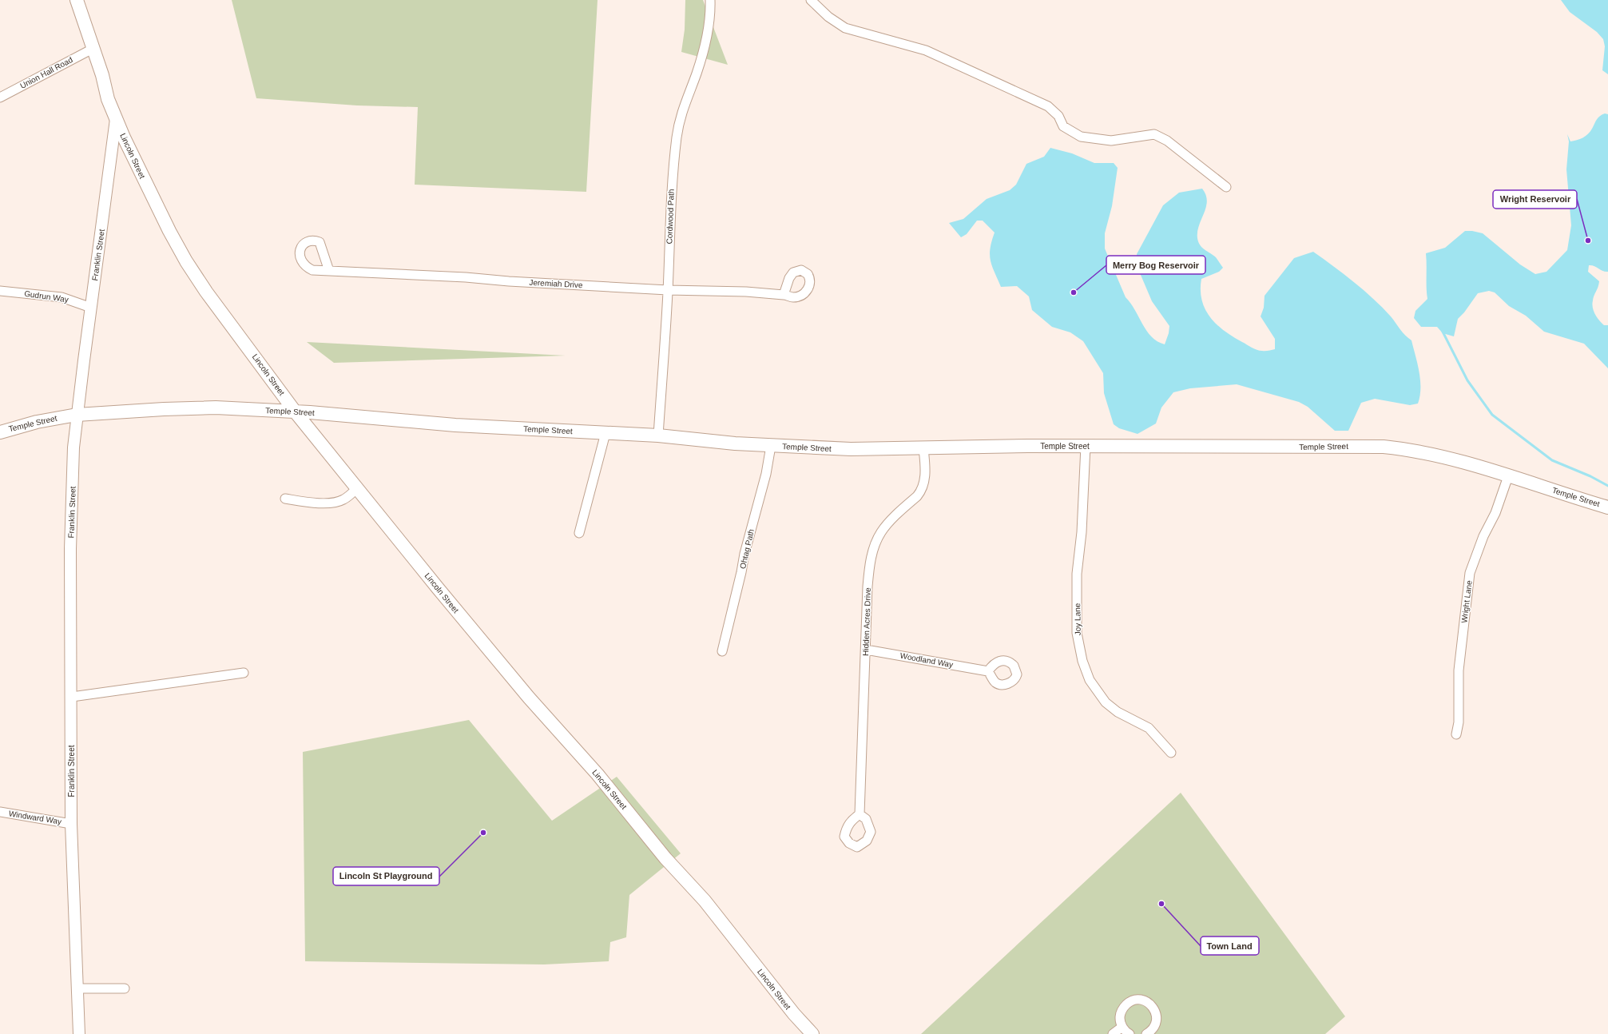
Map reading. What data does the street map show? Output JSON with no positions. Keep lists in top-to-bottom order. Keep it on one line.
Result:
{"streets":{"main road":["Lincoln Street","Franklin Street","Temple Street"],"street":["Union Hall Road","Cordwood Path","Jeremiah Drive","Gudrun Way","Ohtag Path","Wright Lane","Joy Lane","Hidden Acres Drive","Woodland Way","Windward Way"]},"crossings":[["Union Hall Road","Franklin Street"],["Lincoln Street","Franklin Street"],["Lincoln Street","Temple Street"],["Cordwood Path","Jeremiah Drive"],["Cordwood Path","Temple Street"],["Franklin Street","Gudrun Way"],["Franklin Street","Temple Street"],["Franklin Street","Windward Way"],["Temple Street","Ohtag Path"],["Temple Street","Wright Lane"],["Temple Street","Joy Lane"],["Temple Street","Hidden Acres Drive"],["Hidden Acres Drive","Woodland Way"]],"places":["Wright Reservoir","Merry Bog Reservoir","Lincoln St Playground","Town Land"]}
